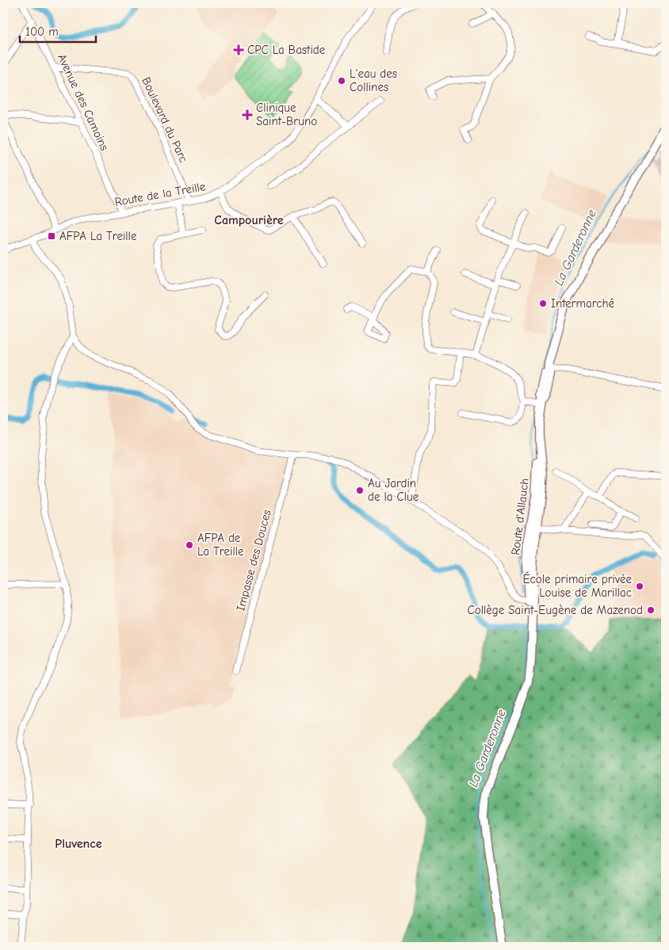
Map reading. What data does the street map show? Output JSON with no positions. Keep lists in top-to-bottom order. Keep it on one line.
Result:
{"streets":{"main road":["Route d'Allauch"],"street":["Avenue des Camoins","Boulevard du Parc","Route de la Treille","Impasse des Douces"]},"crossings":[["Avenue des Camoins","Boulevard du Parc"],["Avenue des Camoins","Route de la Treille"],["Boulevard du Parc","Route de la Treille"]],"districts":["Campourière","Pluvence"],"water":["La Garderonne"],"places":{"health":["CPC La Bastide","Clinique Saint-Bruno"],"other":["L'eau des Collines","Intermarché","Au Jardin de la Clue","AFPA de La Treille","École primaire privée Louise de Marillac","Collège Saint-Eugène de Mazenod"],"transit":["AFPA La Treille"]},"scale_bar":"100 m"}
